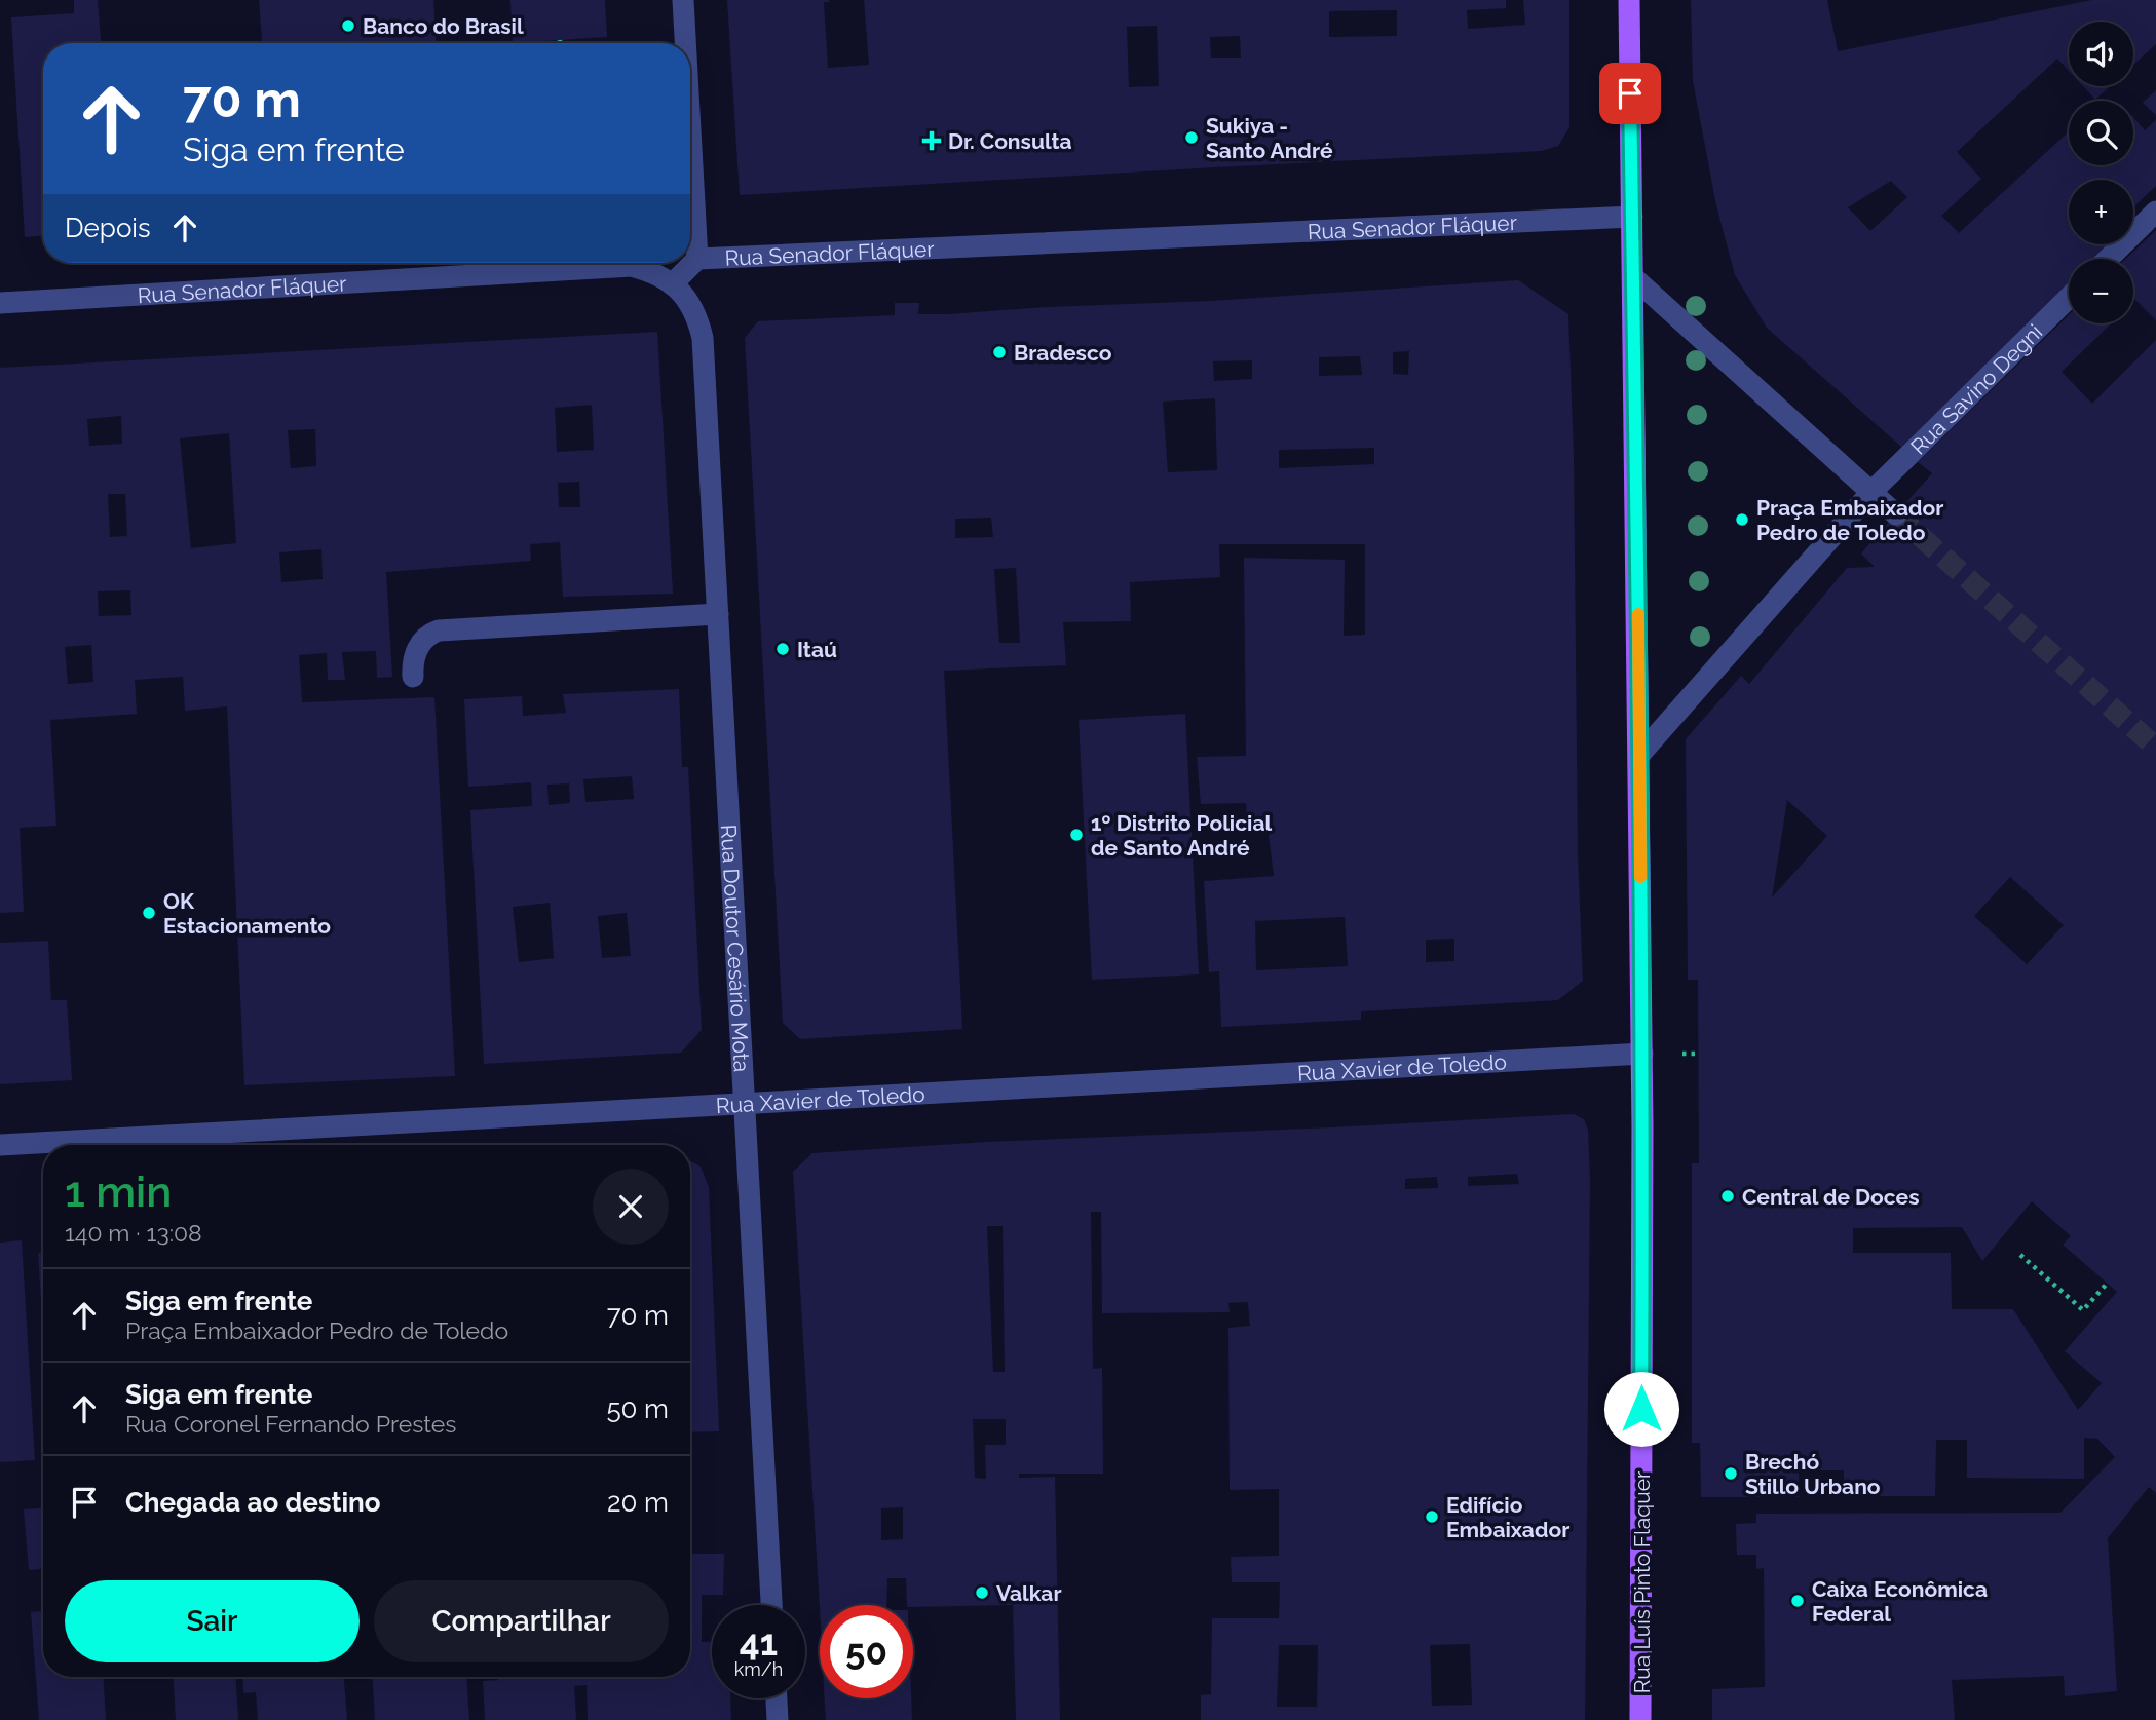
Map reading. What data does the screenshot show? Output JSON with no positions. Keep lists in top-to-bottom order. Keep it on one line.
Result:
{"streets":{"main road":["Rua Luís Pinto Flaquer"],"street":["Rua Senador Fláquer","Rua Savino Degni","Rua Doutor Cesário Mota","Rua Xavier de Toledo"]},"crossings":[["Rua Senador Fláquer","Rua Doutor Cesário Mota"],["Rua Doutor Cesário Mota","Rua Xavier de Toledo"],["Rua Xavier de Toledo","Rua Luís Pinto Flaquer"]],"places":{"other":["Banco do Brasil","Sukiya - Santo André","Bradesco","Praça Embaixador Pedro de Toledo","Itaú","1º Distrito Policial de Santo André","OK Estacionamento","Central de Doces","Brechó Stillo Urbano","Edifício Embaixador","Valkar","Caixa Econômica Federal"],"health":["Dr. Consulta"]},"page":{"map_buttons":["+","−"],"turn":["70 m","Siga em frente"],"then":"Depois","heading":["1 min","140 m · 13:08"],"list":[{"name":"Siga em frente","note":"Praça Embaixador Pedro de Toledo","value":"70 m"},{"name":"Siga em frente","note":"Rua Coronel Fernando Prestes","value":"50 m"},{"name":"Chegada ao destino","value":"20 m"}],"buttons":["Sair","Compartilhar"],"speed":"41 km/h","limit":"50"}}
